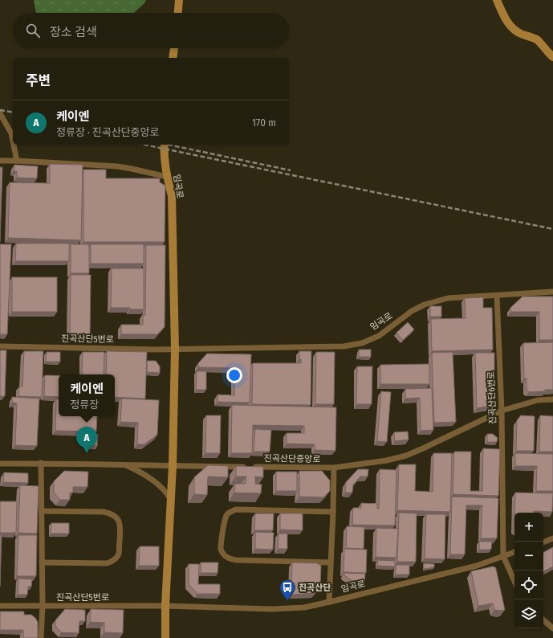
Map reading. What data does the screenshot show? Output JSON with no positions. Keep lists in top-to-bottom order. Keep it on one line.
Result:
{"streets":{"main road":["임곡로"],"street":["진곡산단5번로","진곡산단6번로","진곡산단중앙로"]},"crossings":[["임곡로","진곡산단5번로"],["임곡로","진곡산단6번로"],["임곡로","진곡산단중앙로"],["진곡산단6번로","진곡산단중앙로"]],"places":{"bus stop":["진곡산단"]},"page":{"search":"장소 검색","heading":"주변","list":[{"mark":"A","name":"케이엔","note":"정류장 · 진곡산단중앙로","value":"170 m"}],"popup":["케이엔","정류장"],"pins":"A","map_buttons":["+","−"]}}
